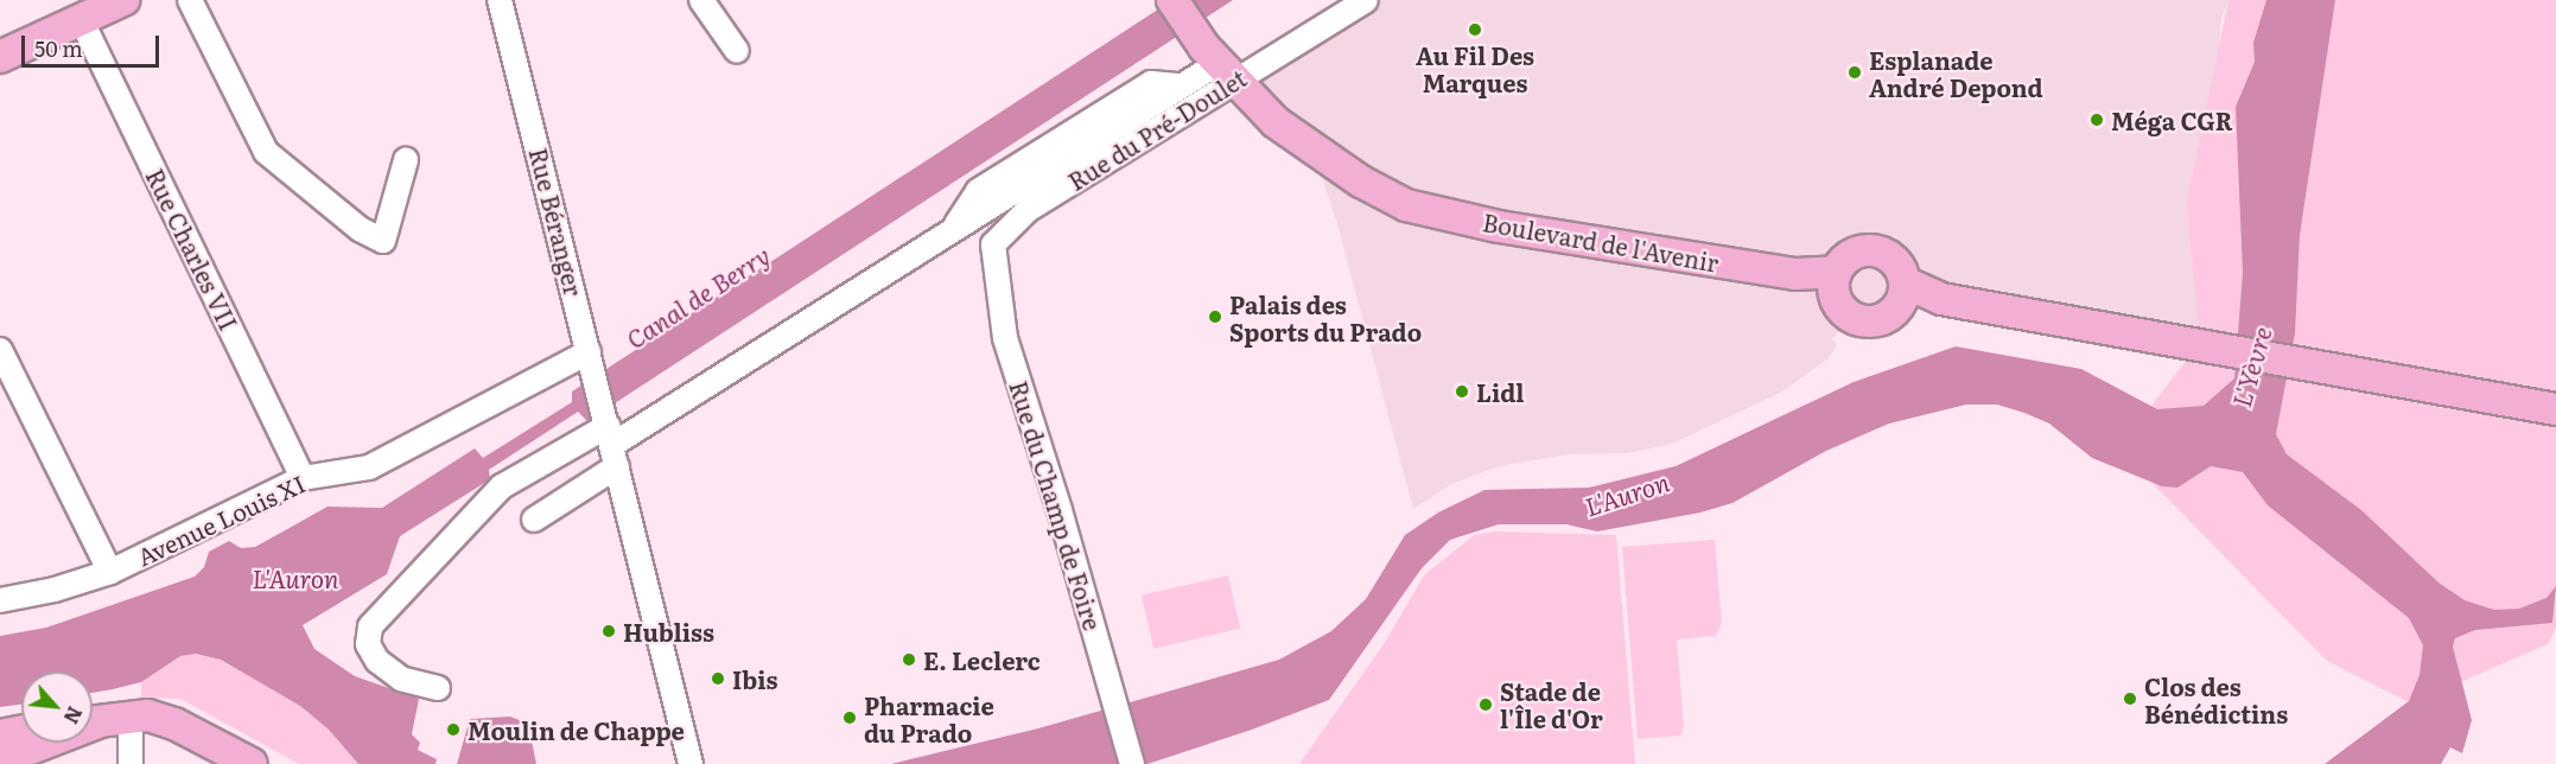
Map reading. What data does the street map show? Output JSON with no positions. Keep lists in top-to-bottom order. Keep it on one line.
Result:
{"streets":{"main road":["Boulevard de l'Avenir"],"street":["Rue du Pré-Doulet","Rue Béranger","Rue Charles VII","Rue du Champ de Foire","Avenue Louis XI"]},"crossings":[["Rue du Pré-Doulet","Rue Béranger"],["Rue du Pré-Doulet","Boulevard de l'Avenir"],["Rue du Pré-Doulet","Rue du Champ de Foire"],["Rue Béranger","Avenue Louis XI"],["Rue Charles VII","Avenue Louis XI"]],"water":["Canal de Berry","L'Yèvre","L'Auron"],"places":["Au Fil Des Marques","Esplanade André Depond","Méga CGR","Palais des Sports du Prado","Lidl","Hubliss","E. Leclerc","Ibis","Clos des Bénédictins","Stade de l'Île d'Or","Pharmacie du Prado","Moulin de Chappe"],"scale_bar":"50 m","north":"bottom right"}
